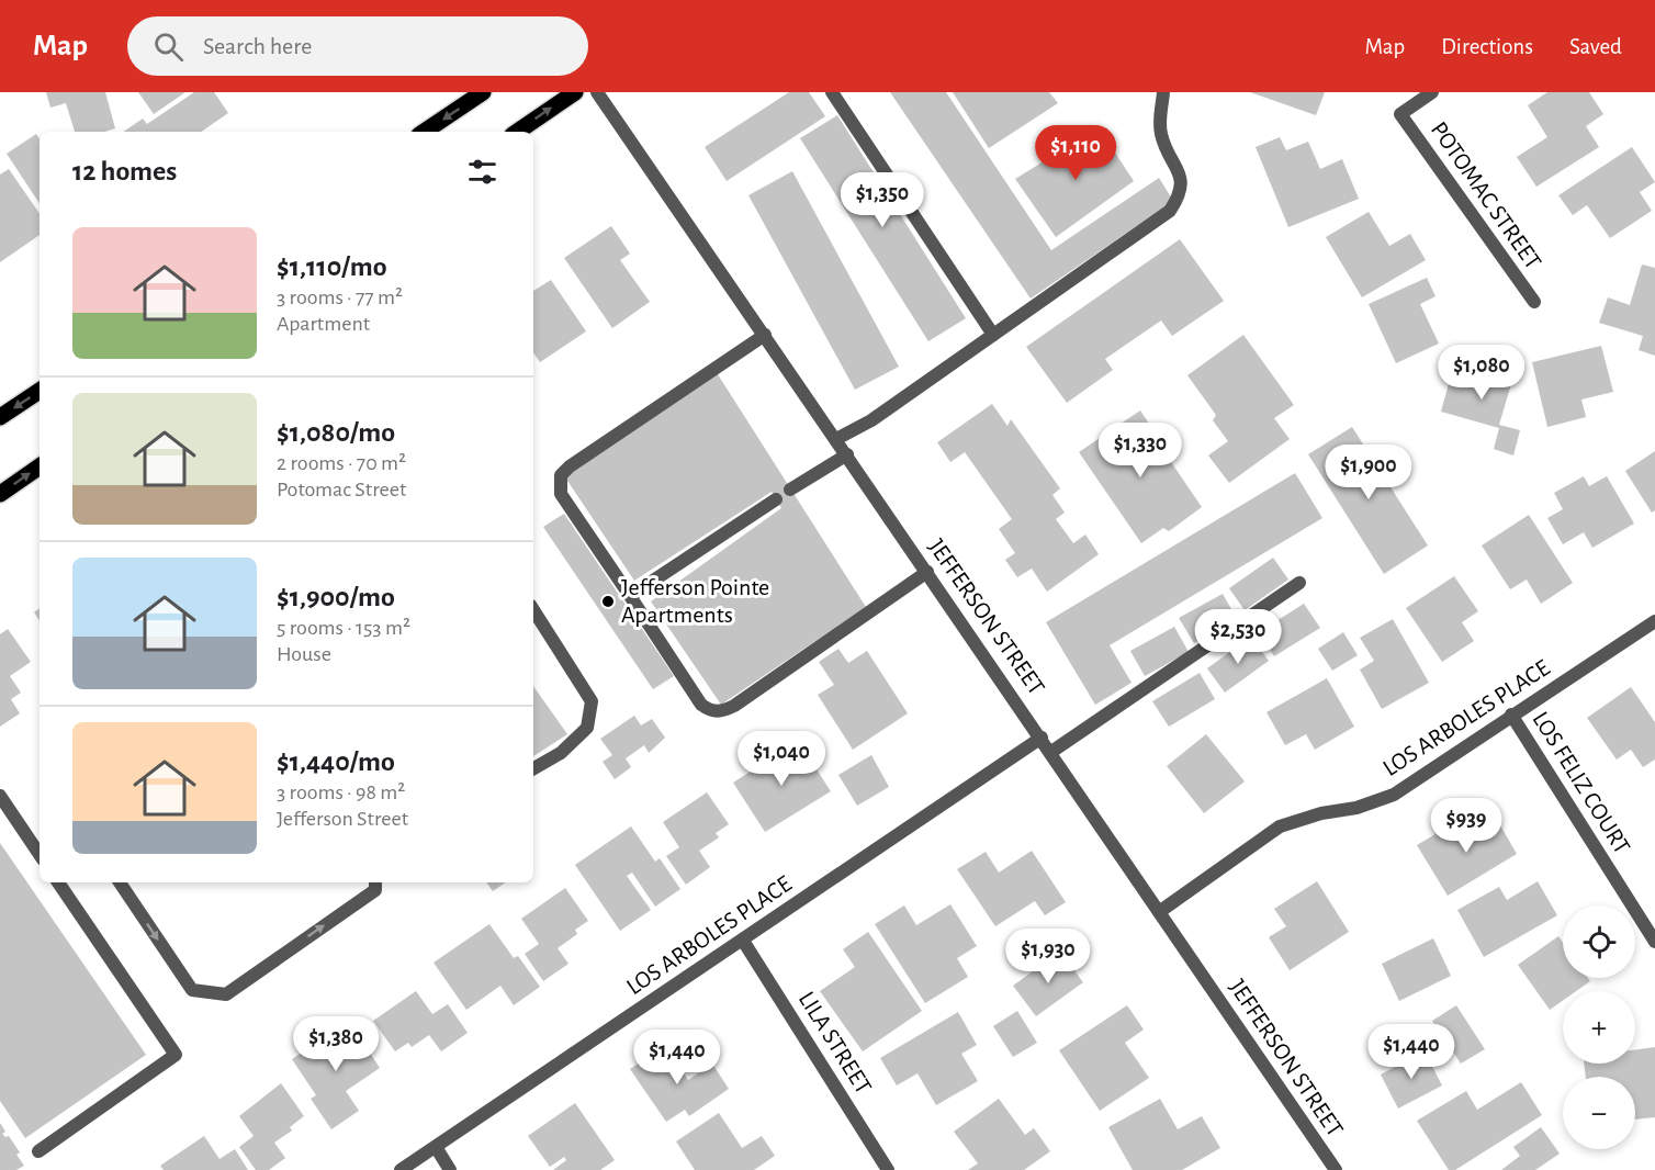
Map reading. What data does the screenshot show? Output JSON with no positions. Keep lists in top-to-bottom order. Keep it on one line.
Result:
{"streets":{"street":["POTOMAC STREET","JEFFERSON STREET","LOS ARBOLES PLACE","LOS FELIZ COURT","LILA STREET"]},"crossings":[["JEFFERSON STREET","LOS ARBOLES PLACE"],["LOS ARBOLES PLACE","LOS FELIZ COURT"],["LOS ARBOLES PLACE","LILA STREET"]],"places":["Jefferson Pointe Apartments"],"page":{"header":"Map","search":"Search here","nav":["Map","Directions","Saved"],"price":["$1,110","$1,350","$1,080","$1,330","$1,900","$2,530","$1,040","$939","$1,930","$1,380","$1,440","$1,440"],"heading":"12 homes","list":[{"name":"$1,110/mo","note":"3 rooms · 77 m² · Apartment"},{"name":"$1,080/mo","note":"2 rooms · 70 m² · Potomac Street"},{"name":"$1,900/mo","note":"5 rooms · 153 m² · House"},{"name":"$1,440/mo","note":"3 rooms · 98 m² · Jefferson Street"}],"map_buttons":["+","−"]}}
